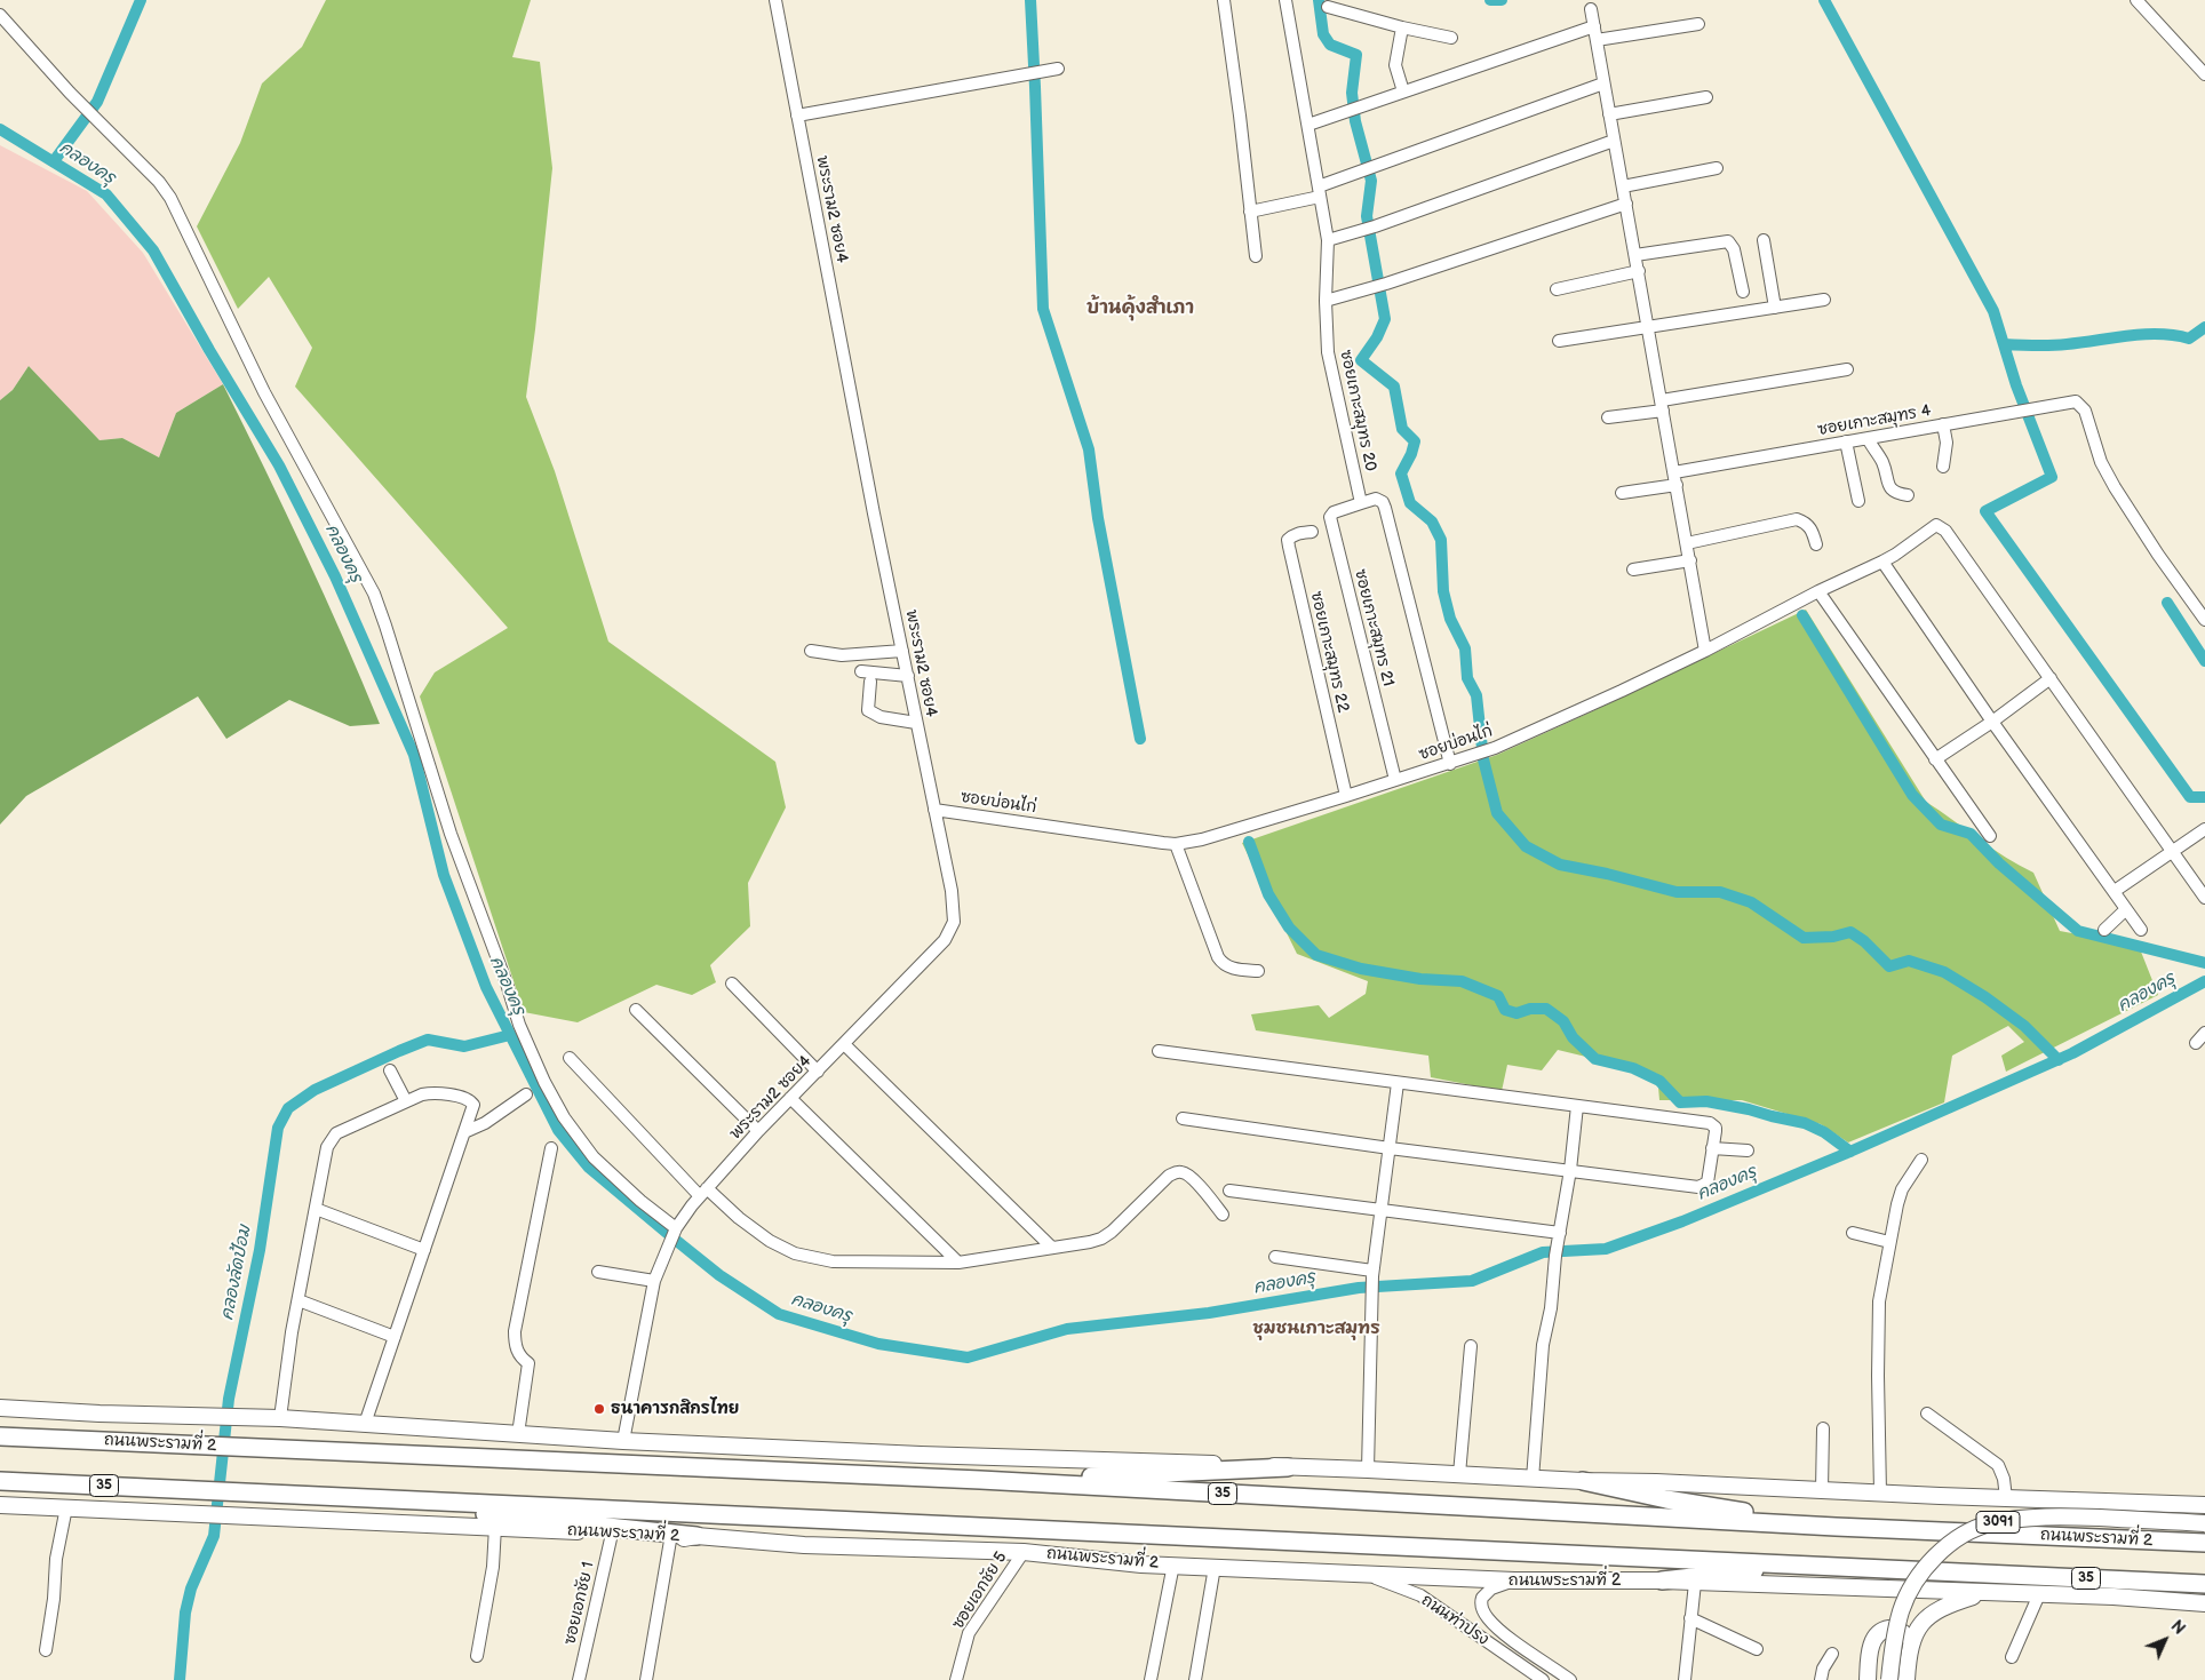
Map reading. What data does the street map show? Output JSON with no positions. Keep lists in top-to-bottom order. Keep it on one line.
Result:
{"streets":{"highway":["ถนนพระรามที่ 2","35"],"main road":["3091"],"street":["พระราม2 ซอย4","ซอยเกาะสมุทร 20","ซอยเกาะสมุทร 4","ซอยเกาะสมุทร 21","ซอยเกาะสมุทร 22","ซอยบ่อนไก่","ซอยเอกชัย 5","ซอยเอกชัย 1","ถนนท่าปรง"]},"crossings":[["พระราม2 ซอย4","ซอยบ่อนไก่"],["ซอยเกาะสมุทร 20","ซอยเกาะสมุทร 21"],["ซอยเกาะสมุทร 21","ซอยบ่อนไก่"],["ซอยเกาะสมุทร 22","ซอยบ่อนไก่"],["ถนนพระรามที่ 2","ซอยเอกชัย 5"],["ถนนพระรามที่ 2","ซอยเอกชัย 1"],["ถนนพระรามที่ 2","ถนนท่าปรง"]],"districts":["บ้านคุ้งสำเภา","ชุมชนเกาะสมุทร"],"water":["คลองครุ","คลองลัดป้อม"],"places":["ธนาคารกสิกรไทย"],"north":"top right"}
